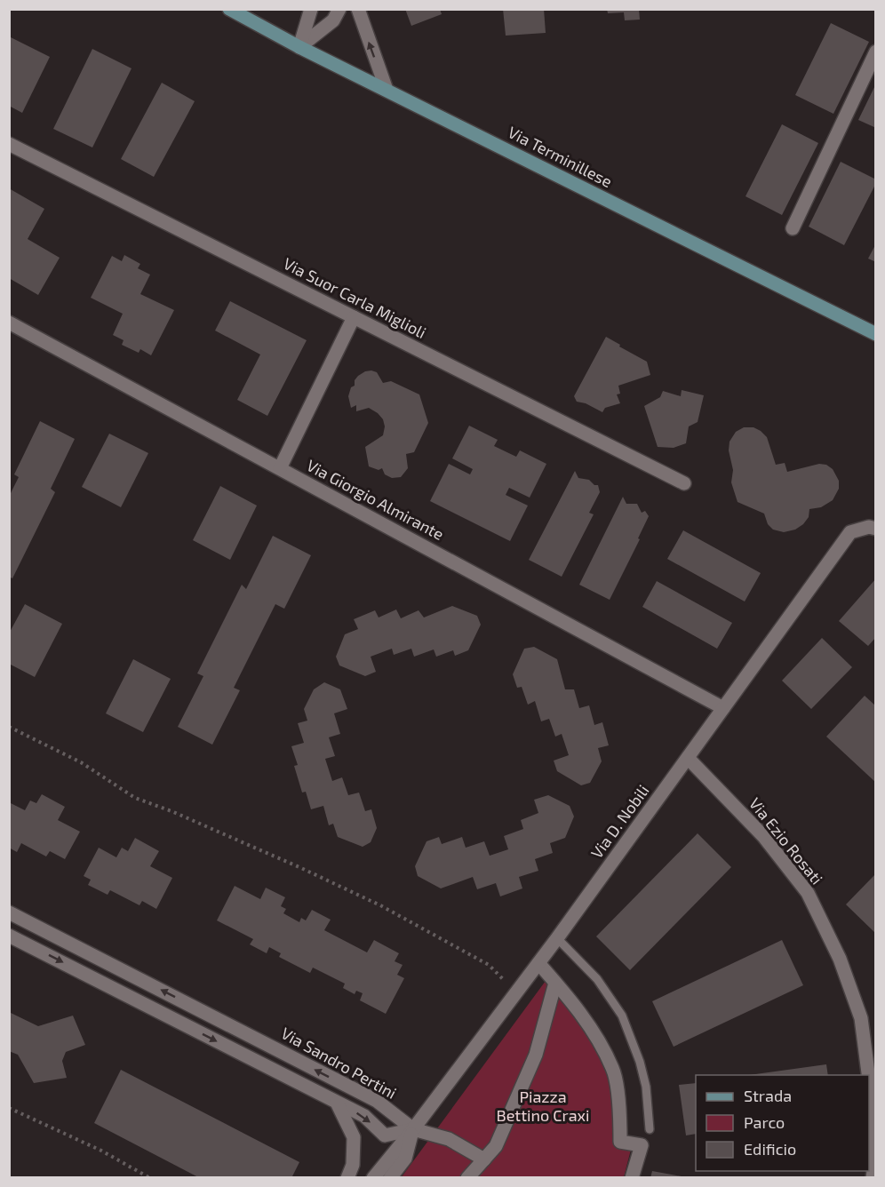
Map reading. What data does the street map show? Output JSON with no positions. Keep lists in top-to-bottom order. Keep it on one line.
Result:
{"streets":{"main road":["Via Terminillese"],"street":["Via Suor Carla Miglioli","Via Giorgio Almirante","Via D. Nobili","Via Ezio Rosati","Via Sandro Pertini"]},"crossings":[["Via Giorgio Almirante","Via D. Nobili"],["Via D. Nobili","Via Ezio Rosati"],["Via D. Nobili","Via Sandro Pertini"]],"parks":["Piazza Bettino Craxi"],"legend":["Strada","Parco","Edificio"]}
